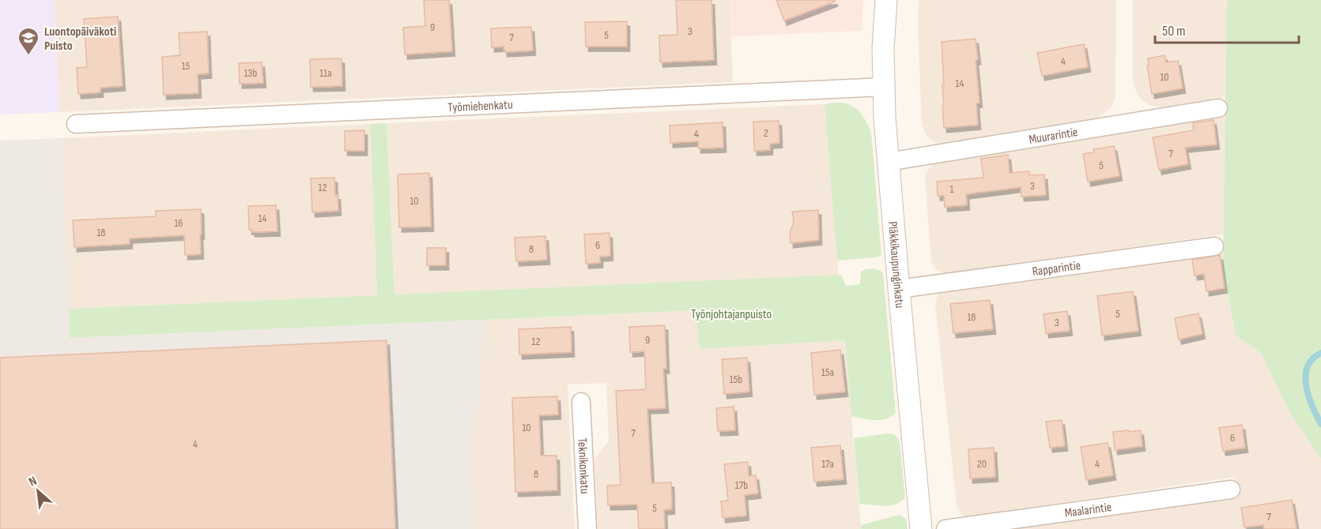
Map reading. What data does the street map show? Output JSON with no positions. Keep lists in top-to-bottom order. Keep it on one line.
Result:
{"streets":{"street":["Työmiehenkatu","Muurarintie","Pläkkikaupunginkatu","Rapparintie","Teknikonkatu","Maalarintie"]},"crossings":[["Työmiehenkatu","Pläkkikaupunginkatu"],["Muurarintie","Pläkkikaupunginkatu"],["Pläkkikaupunginkatu","Rapparintie"]],"parks":["Työnjohtajanpuisto"],"places":{"school or university":["Luontopäiväkoti Puisto"]},"house_numbers":["9","3","5","7","4","15","13b","11a","10","14","2","4","7","5","3","12","1","10","14","16","18","6","8","5","18","3","9","12","15a","15b","10","7","6","4","17a","20","4","8","17b","5","7"],"scale_bar":"50 m","north":"top left"}
